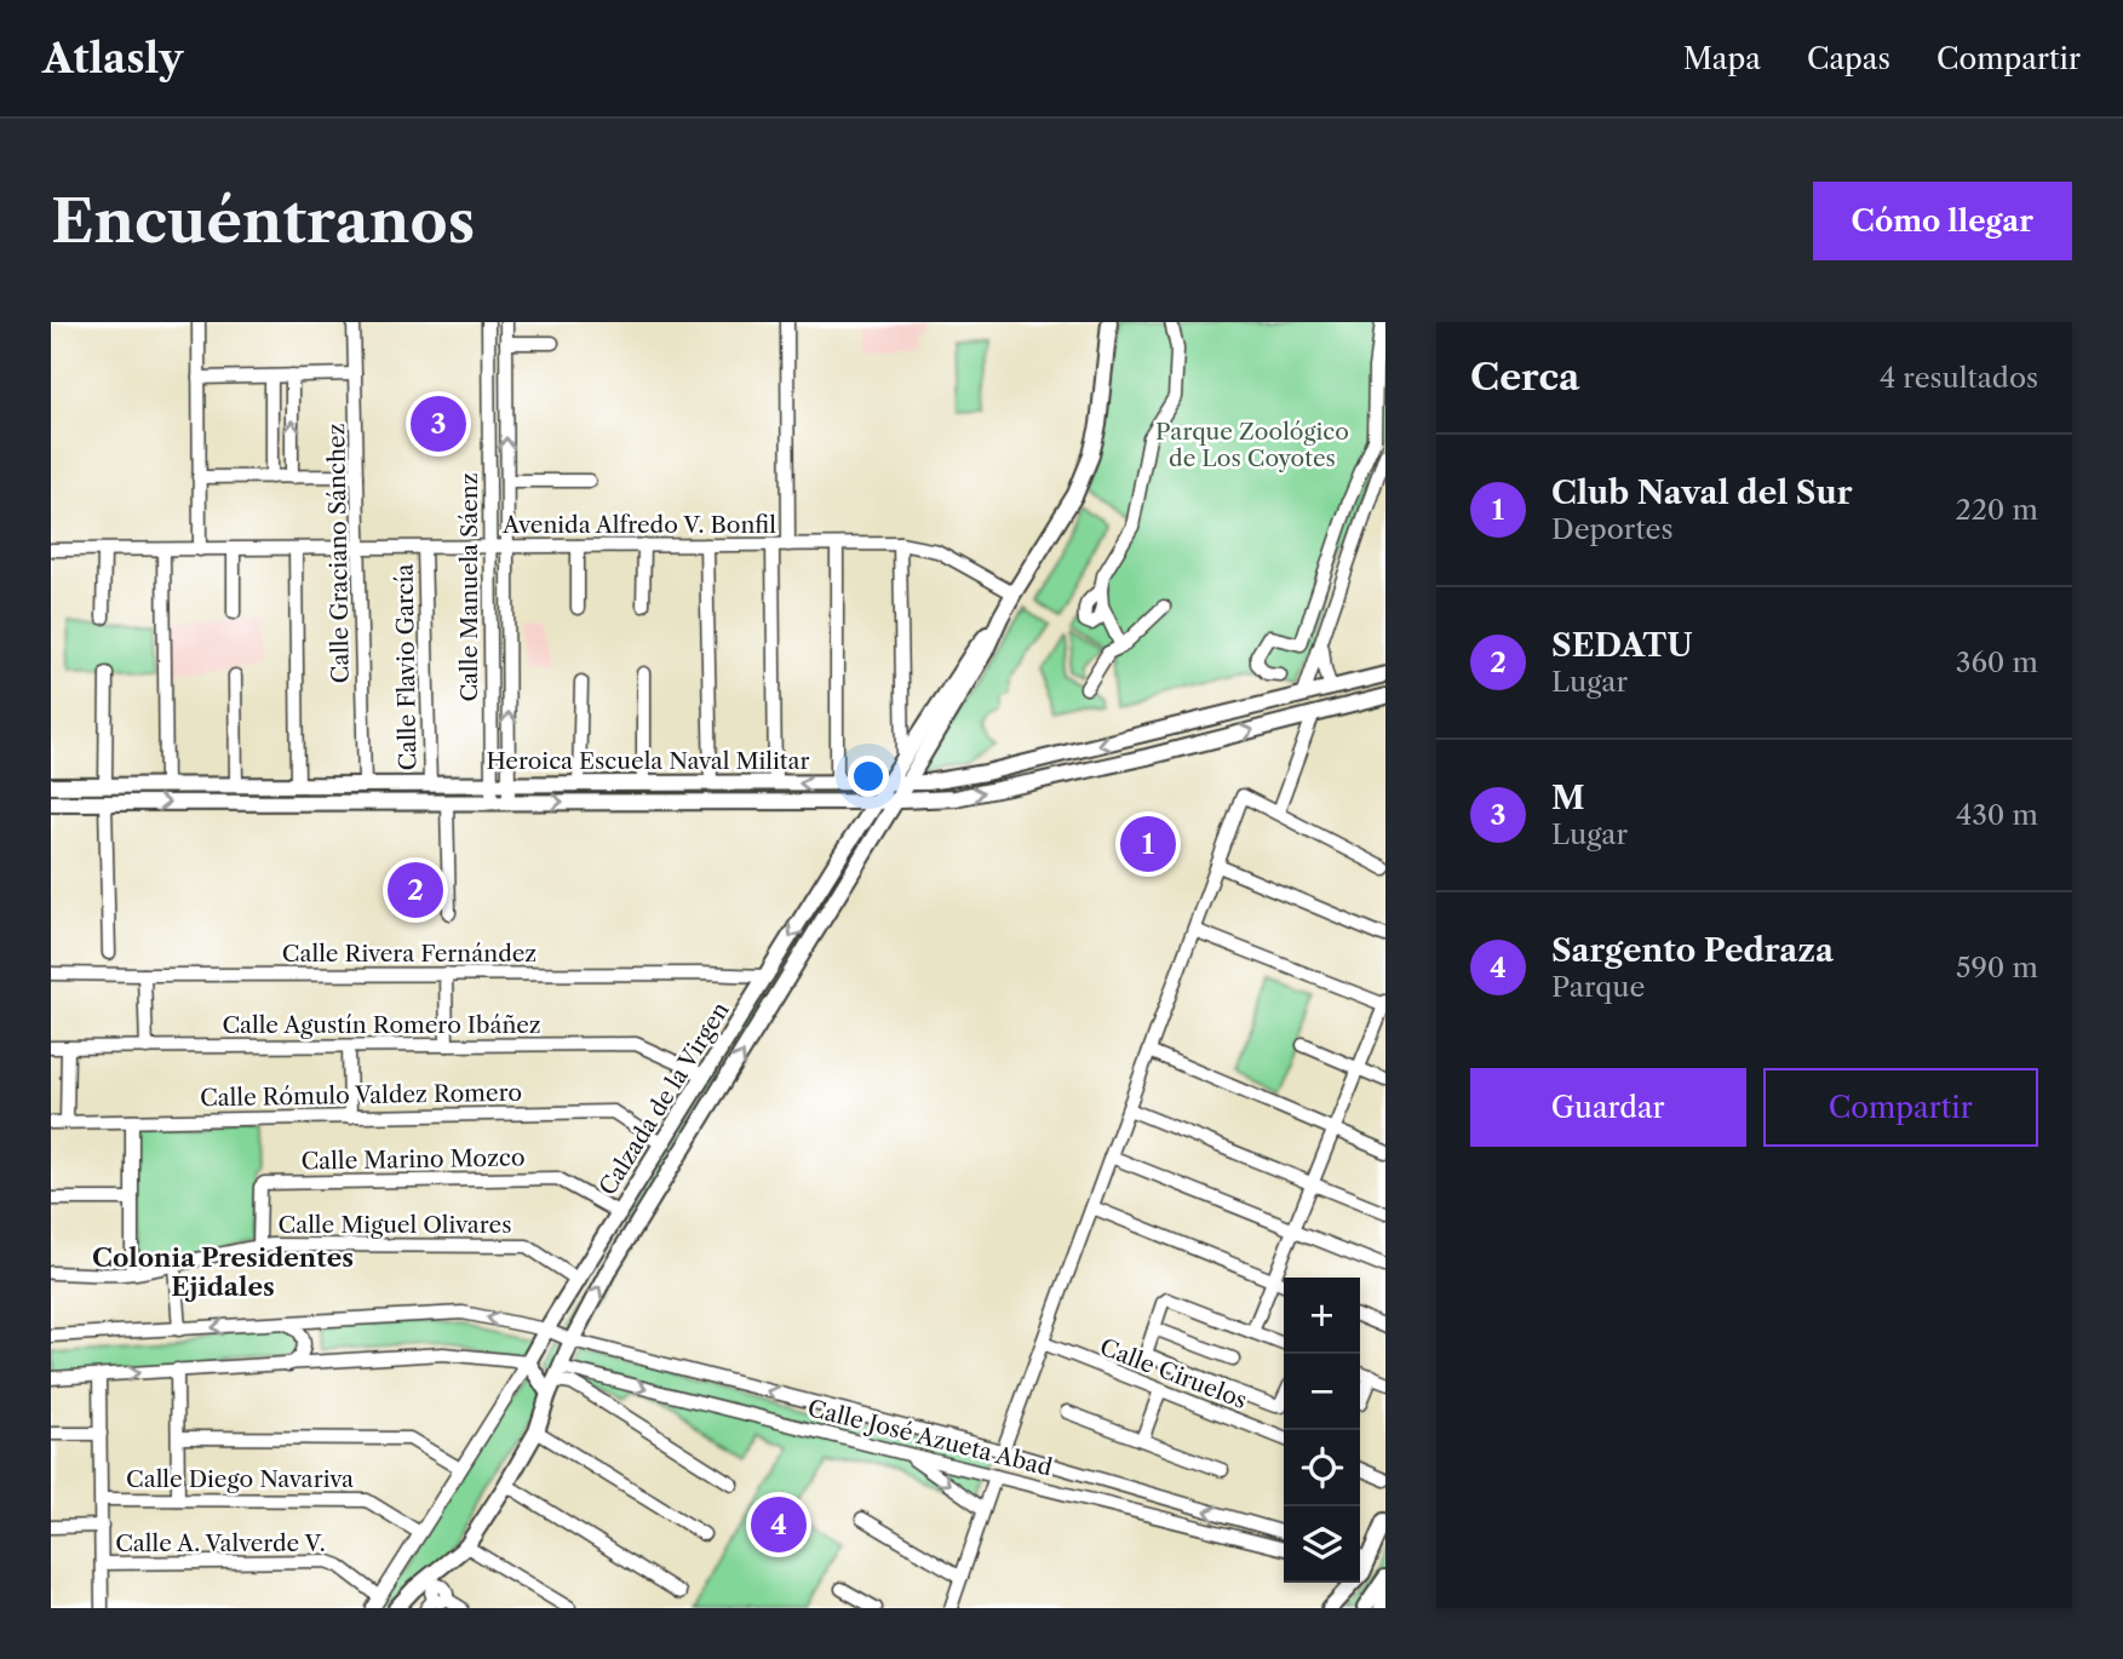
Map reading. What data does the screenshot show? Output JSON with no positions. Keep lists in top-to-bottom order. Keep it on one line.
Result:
{"streets":{"main road":["Heroica Escuela Naval Militar","Calzada de la Virgen"],"street":["Avenida Alfredo V. Bonfil","Calle Graciano Sánchez","Calle Manuela Sáenz","Calle Flavio García","Calle Rivera Fernández","Calle Agustín Romero Ibáñez","Calle Rómulo Valdez Romero","Calle Marino Mozco","Calle Miguel Olivares","Calle Ciruelos","Calle José Azueta Abad","Calle Diego Navariva","Calle A. Valverde V."]},"crossings":[["Avenida Alfredo V. Bonfil","Calle Graciano Sánchez"],["Avenida Alfredo V. Bonfil","Calle Manuela Sáenz"],["Avenida Alfredo V. Bonfil","Calle Flavio García"],["Avenida Alfredo V. Bonfil","Calzada de la Virgen"],["Calle Graciano Sánchez","Heroica Escuela Naval Militar"],["Calle Manuela Sáenz","Heroica Escuela Naval Militar"],["Calle Flavio García","Heroica Escuela Naval Militar"],["Heroica Escuela Naval Militar","Calzada de la Virgen"],["Calle Rivera Fernández","Calzada de la Virgen"],["Calle Agustín Romero Ibáñez","Calzada de la Virgen"],["Calle Rómulo Valdez Romero","Calzada de la Virgen"],["Calzada de la Virgen","Calle Marino Mozco"],["Calzada de la Virgen","Calle Miguel Olivares"],["Calzada de la Virgen","Calle José Azueta Abad"],["Calzada de la Virgen","Calle Diego Navariva"],["Calzada de la Virgen","Calle A. Valverde V."],["Calle Marino Mozco","Calle Miguel Olivares"]],"districts":["Colonia Presidentes Ejidales"],"parks":["Parque Zoológico de Los Coyotes"],"page":{"header":"Atlasly","nav":["Mapa","Capas","Compartir"],"buttons":["Cómo llegar",["Guardar","Compartir"]],"title":"Encuéntranos","heading":["Cerca","4 resultados"],"pins":["3","1","2","4"],"list":[{"mark":"1","name":"Club Naval del Sur","note":"Deportes","value":"220 m"},{"mark":"2","name":"SEDATU","note":"Lugar","value":"360 m"},{"mark":"3","name":"M","note":"Lugar","value":"430 m"},{"mark":"4","name":"Sargento Pedraza","note":"Parque","value":"590 m"}],"map_buttons":["+","−"]}}
